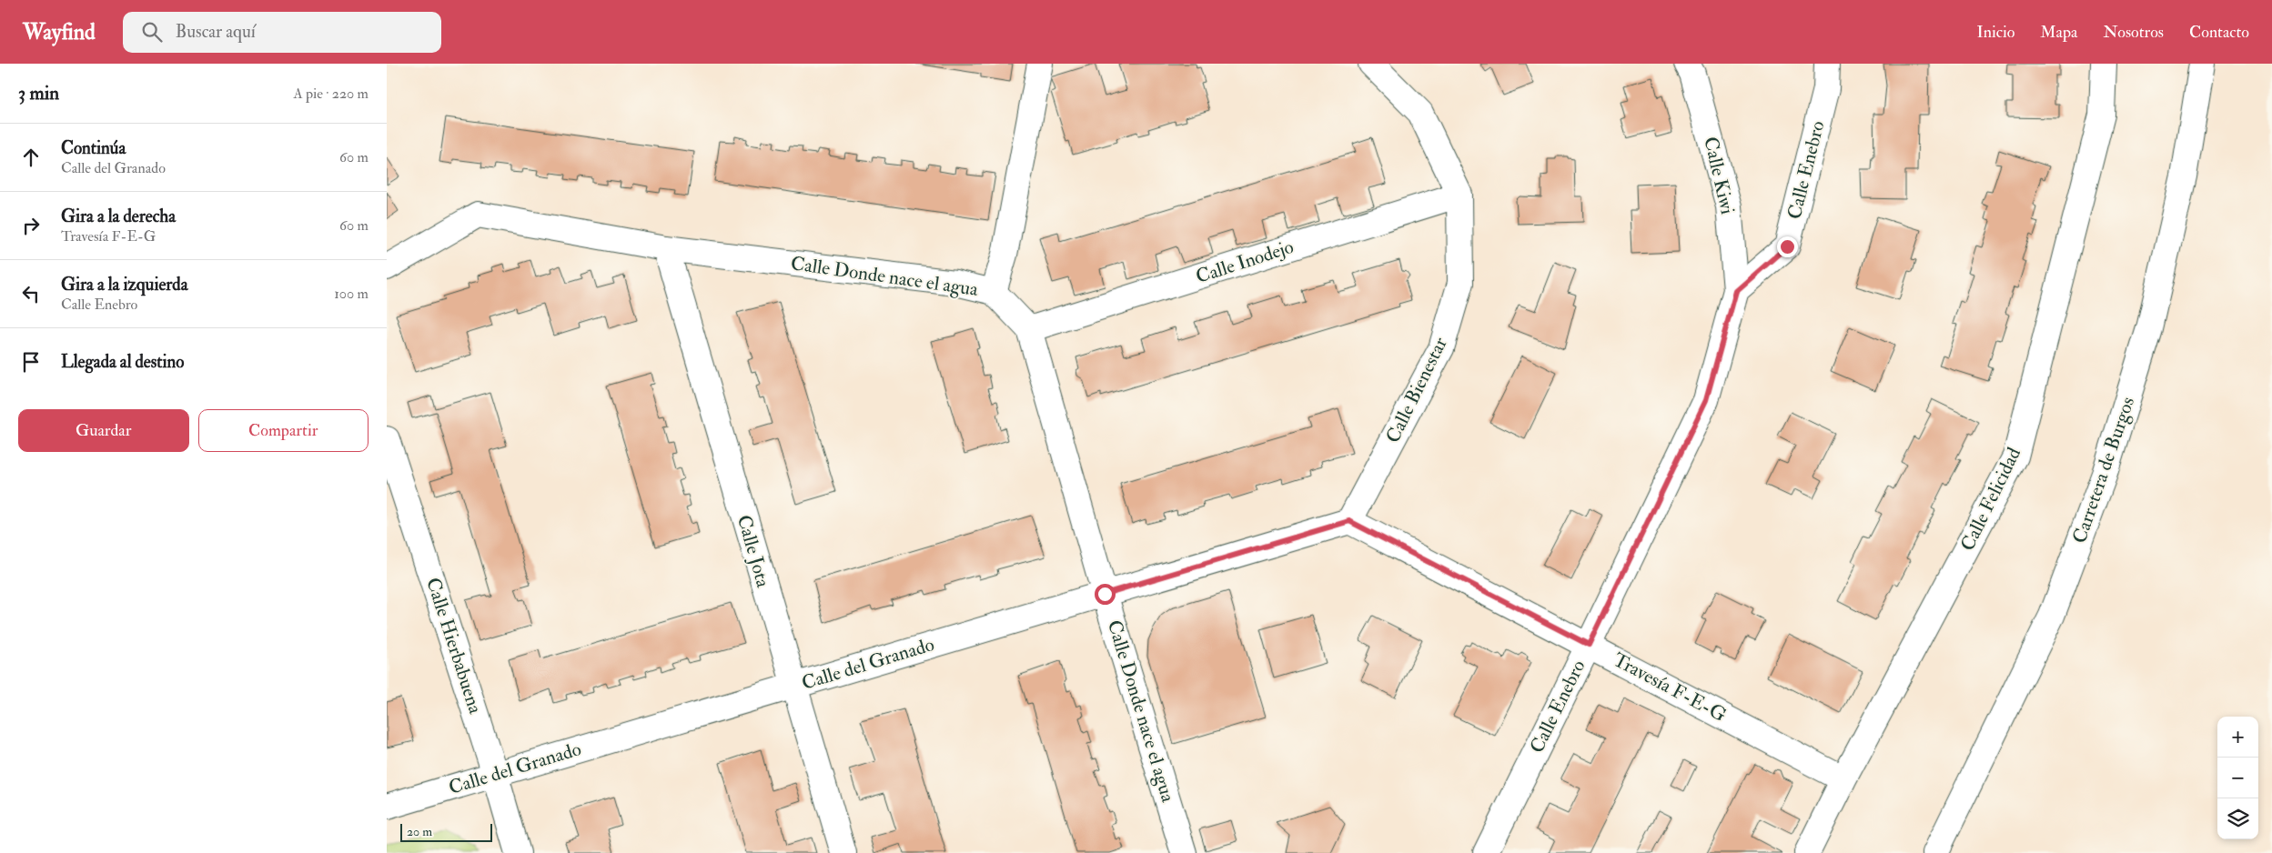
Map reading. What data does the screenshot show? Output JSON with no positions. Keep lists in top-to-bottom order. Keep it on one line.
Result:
{"streets":{"main road":["Calle Enebro","Calle Kiwi","Calle Inodejo","Calle Donde nace el agua","Calle Bienestar","Carretera de Burgos","Calle Felicidad","Calle Jota","Calle Hierbabuena","Calle del Granado","Travesía F-E-G"]},"crossings":[["Calle Enebro","Calle Kiwi"],["Calle Enebro","Travesía F-E-G"],["Calle Inodejo","Calle Donde nace el agua"],["Calle Inodejo","Calle Bienestar"],["Calle Donde nace el agua","Calle Jota"],["Calle Donde nace el agua","Calle del Granado"],["Calle Bienestar","Calle del Granado"],["Calle Bienestar","Travesía F-E-G"],["Calle Felicidad","Travesía F-E-G"],["Calle Jota","Calle del Granado"],["Calle Hierbabuena","Calle del Granado"],["Calle del Granado","Travesía F-E-G"]],"scale_bar":"20 m","page":{"header":"Wayfind","search":"Buscar aquí","nav":["Inicio","Mapa","Nosotros","Contacto"],"heading":["3 min","A pie · 220 m"],"list":[["Continúa","Calle del Granado","60 m"],["Gira a la derecha","Travesía F-E-G","60 m"],["Gira a la izquierda","Calle Enebro","100 m"],"Llegada al destino"],"buttons":["Guardar","Compartir"],"map_buttons":["+","−"],"scale":"20 m"}}
